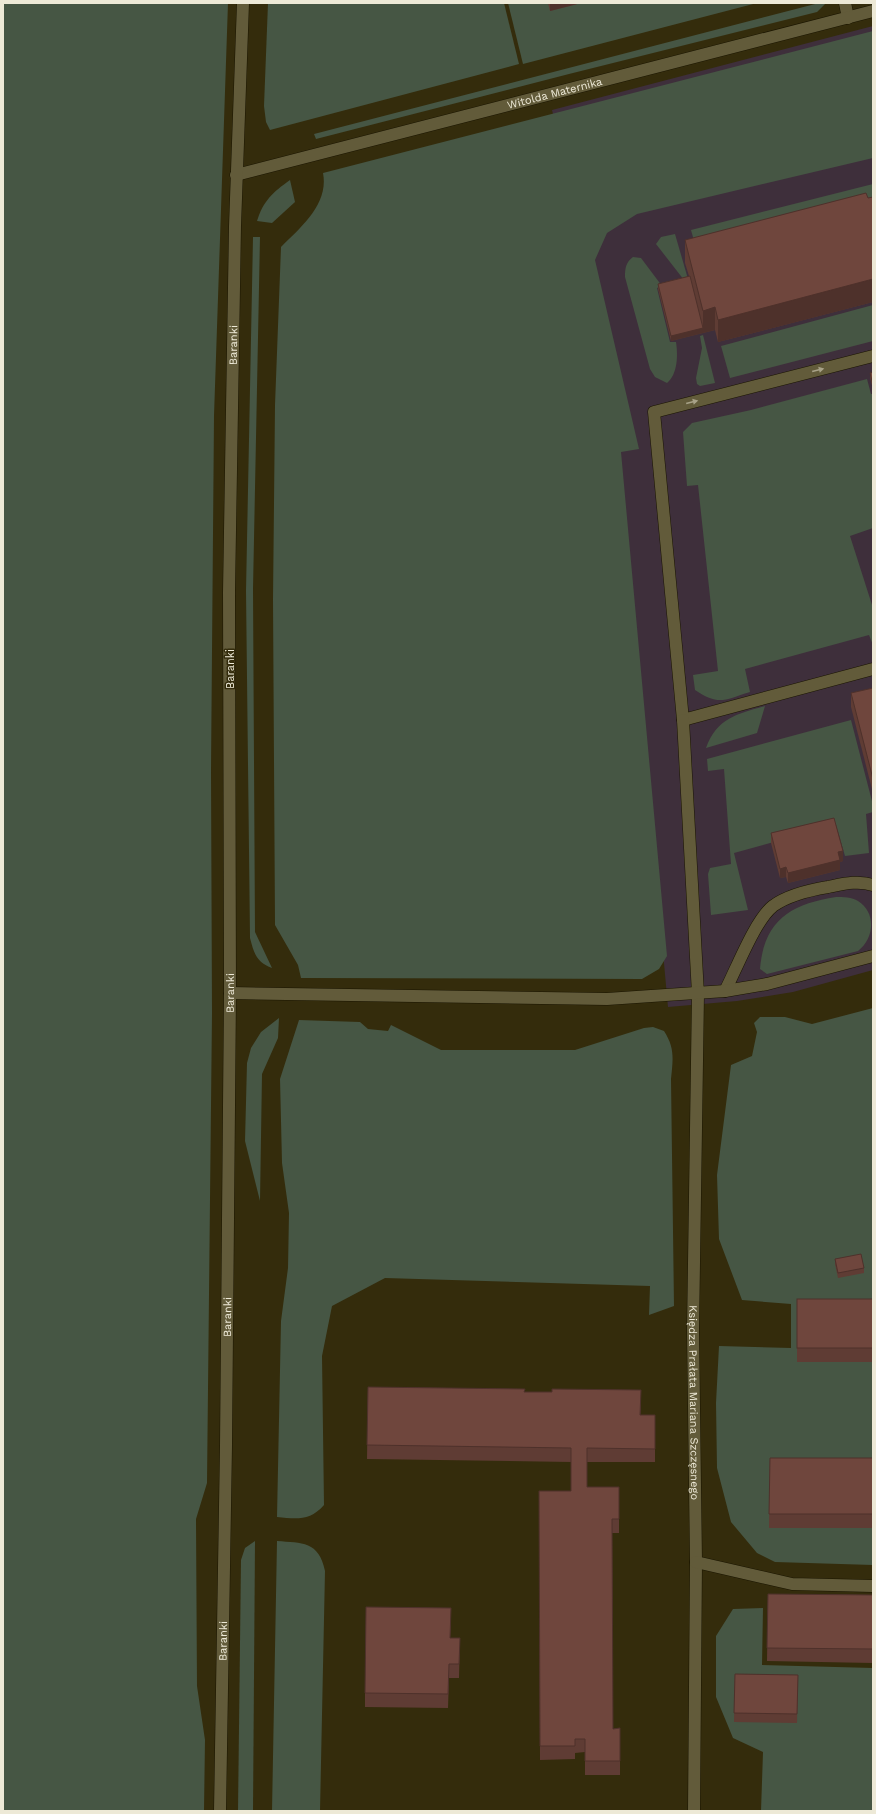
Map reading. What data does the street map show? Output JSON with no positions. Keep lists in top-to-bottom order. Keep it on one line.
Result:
{"streets":{"street":["Witolda Maternika","Baranki","Księdza Prałata Mariana Szczęsnego"]},"crossings":[["Witolda Maternika","Baranki"]]}
